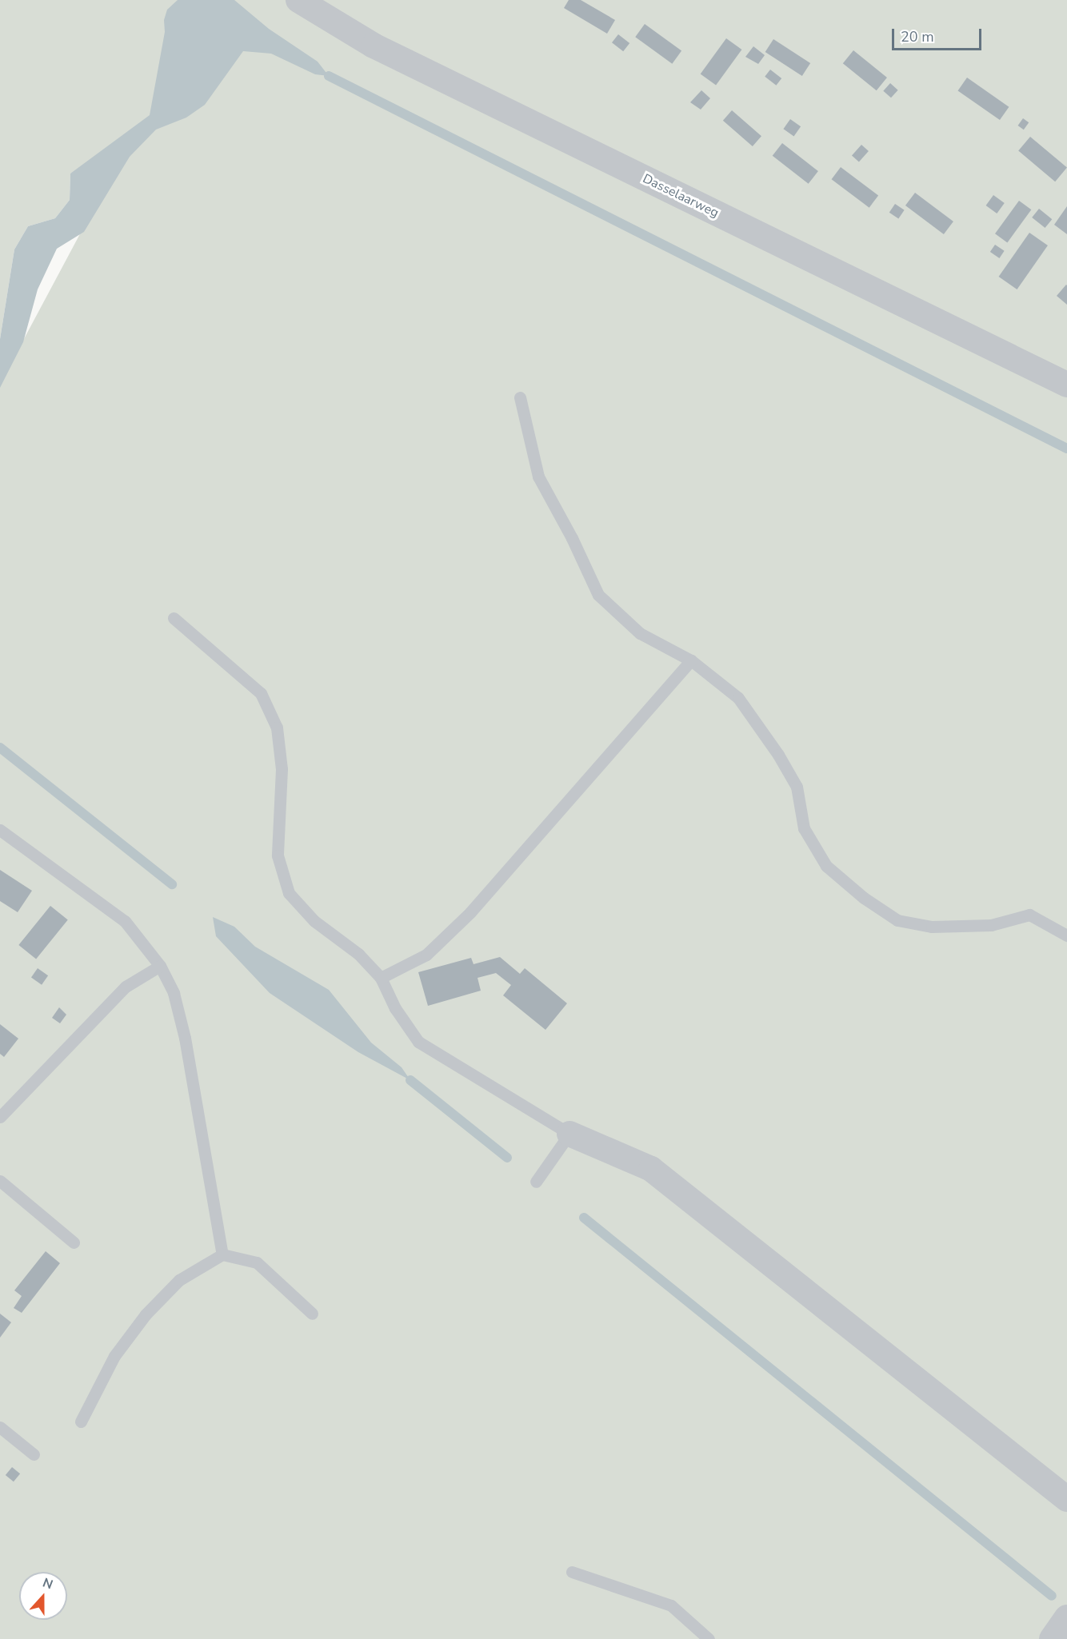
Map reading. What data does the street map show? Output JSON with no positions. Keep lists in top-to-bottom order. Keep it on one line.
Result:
{"streets":{"street":["Dasselaarweg"]},"scale_bar":"20 m","north":"top"}
